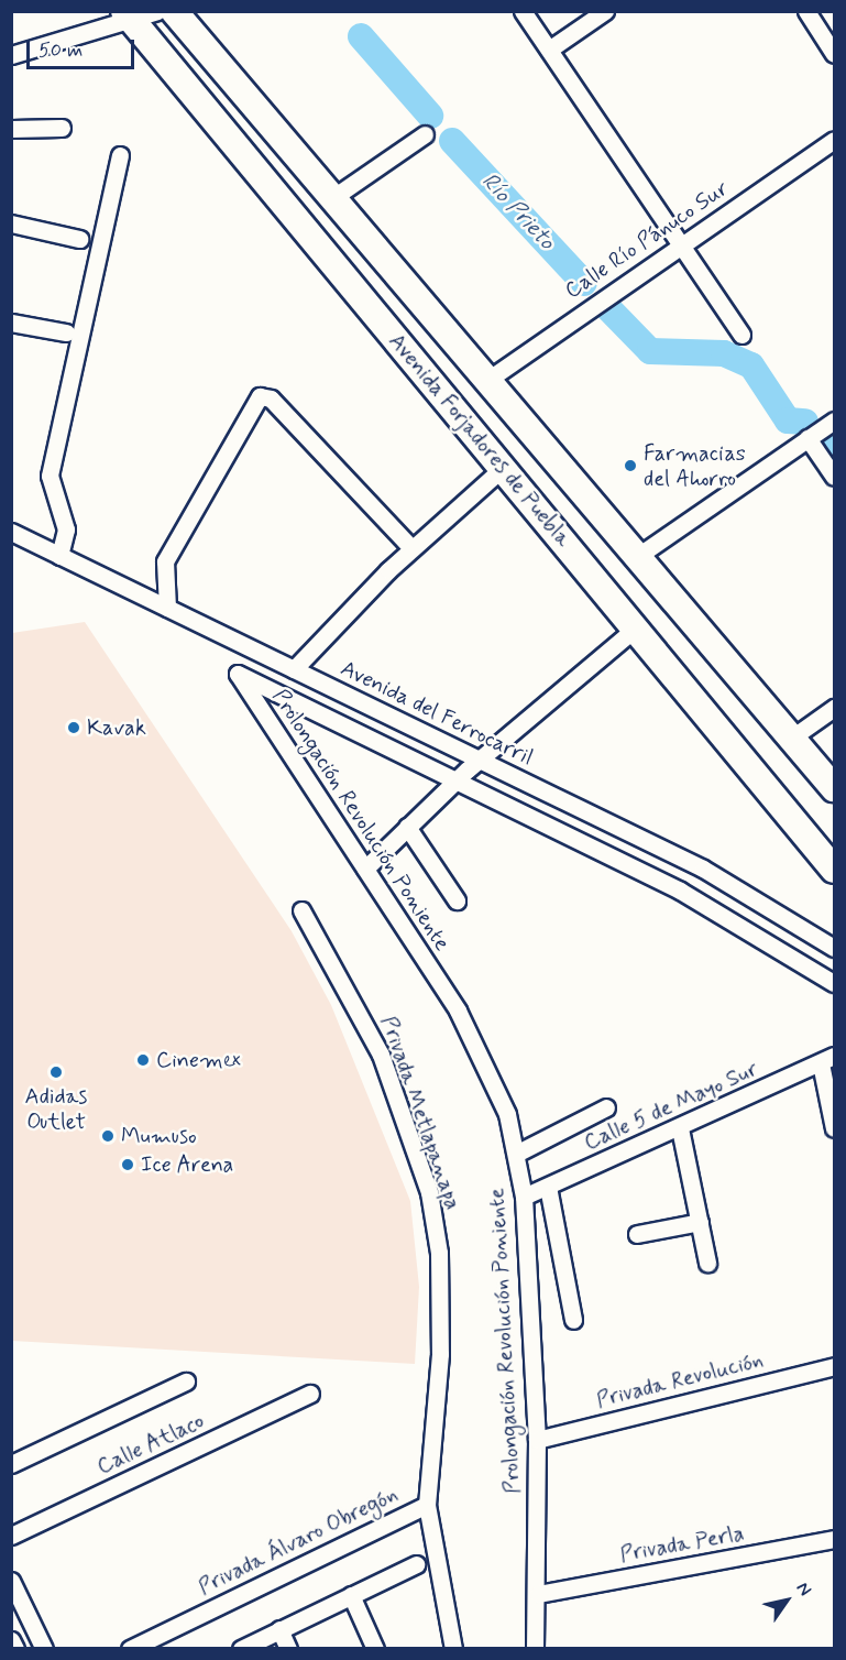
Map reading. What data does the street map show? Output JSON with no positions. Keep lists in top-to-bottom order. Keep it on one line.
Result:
{"streets":{"main road":["Avenida Forjadores de Puebla"],"street":["Calle Río Pánuco Sur","Avenida del Ferrocarril","Prolongación Revolución Poniente","Calle 5 de Mayo Sur","Privada Metlapanapa","Privada Revolución","Calle Atlaco","Privada Álvaro Obregón","Privada Perla"]},"crossings":[["Calle Río Pánuco Sur","Avenida Forjadores de Puebla"],["Prolongación Revolución Poniente","Calle 5 de Mayo Sur"],["Prolongación Revolución Poniente","Privada Revolución"],["Prolongación Revolución Poniente","Privada Perla"],["Privada Metlapanapa","Privada Álvaro Obregón"]],"water":["Río Prieto"],"places":["Farmacias del Ahorro","Kavak","Cinemex","Adidas Outlet","Mumuso","Ice Arena"],"scale_bar":"50 m","north":"top right"}
